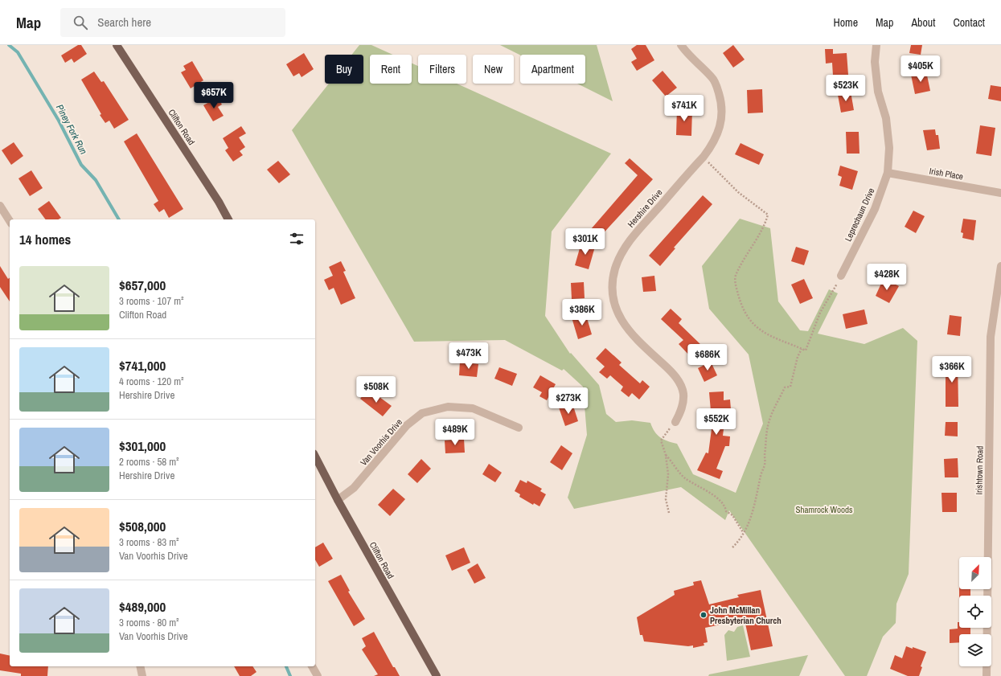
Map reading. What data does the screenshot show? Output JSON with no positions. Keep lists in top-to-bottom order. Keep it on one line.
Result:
{"streets":{"main road":["Clifton Road"],"street":["Irish Place","Hershire Drive","Leprechaun Drive","Van Voorhis Drive","Irishtown Road"]},"crossings":[["Clifton Road","Van Voorhis Drive"],["Irish Place","Leprechaun Drive"]],"water":["Piney Fork Run"],"parks":["Shamrock Woods"],"places":["John McMillan Presbyterian Church"],"north":"top right","page":{"header":"Map","search":"Search here","nav":["Home","Map","About","Contact"],"chip":["Buy","Rent","Filters","New","Apartment"],"price":["$405K","$523K","$657K","$741K","$301K","$428K","$386K","$473K","$686K","$366K","$508K","$273K","$552K","$489K"],"heading":"14 homes","list":[{"name":"$657,000","note":"3 rooms · 107 m² · Clifton Road"},{"name":"$741,000","note":"4 rooms · 120 m² · Hershire Drive"},{"name":"$301,000","note":"2 rooms · 58 m² · Hershire Drive"},{"name":"$508,000","note":"3 rooms · 83 m² · Van Voorhis Drive"},{"name":"$489,000","note":"3 rooms · 80 m² · Van Voorhis Drive"}]}}
